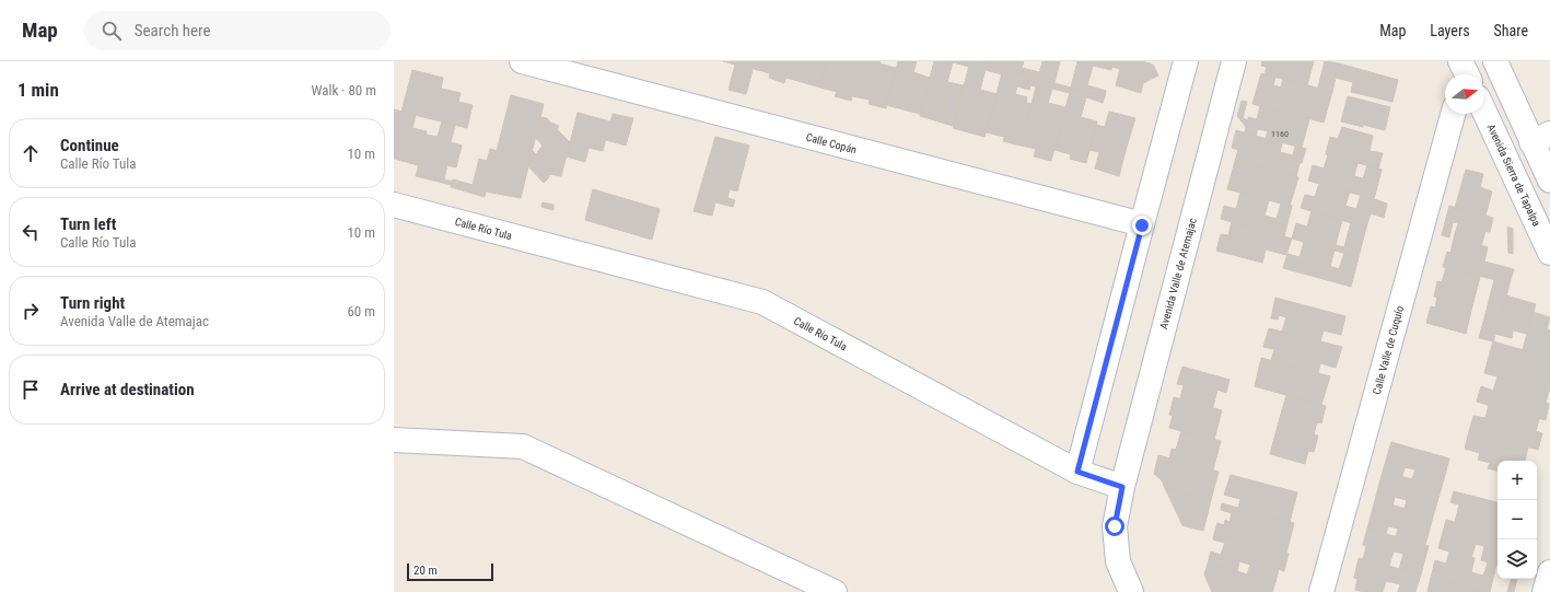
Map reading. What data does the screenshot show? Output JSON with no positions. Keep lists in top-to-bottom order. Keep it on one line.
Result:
{"streets":{"street":["Calle Copán","Avenida Sierra de Tapalpa","Calle Río Tula","Avenida Valle de Atemajac","Calle Valle de Cuquío"]},"crossings":[["Calle Río Tula","Avenida Valle de Atemajac"]],"house_numbers":["1160"],"scale_bar":"20 m","north":"right","page":{"header":"Map","search":"Search here","nav":["Map","Layers","Share"],"heading":["1 min","Walk · 80 m"],"list":[["Continue","Calle Río Tula","10 m"],["Turn left","Calle Río Tula","10 m"],["Turn right","Avenida Valle de Atemajac","60 m"],"Arrive at destination"],"map_buttons":["+","−"],"scale":"20 m"}}
